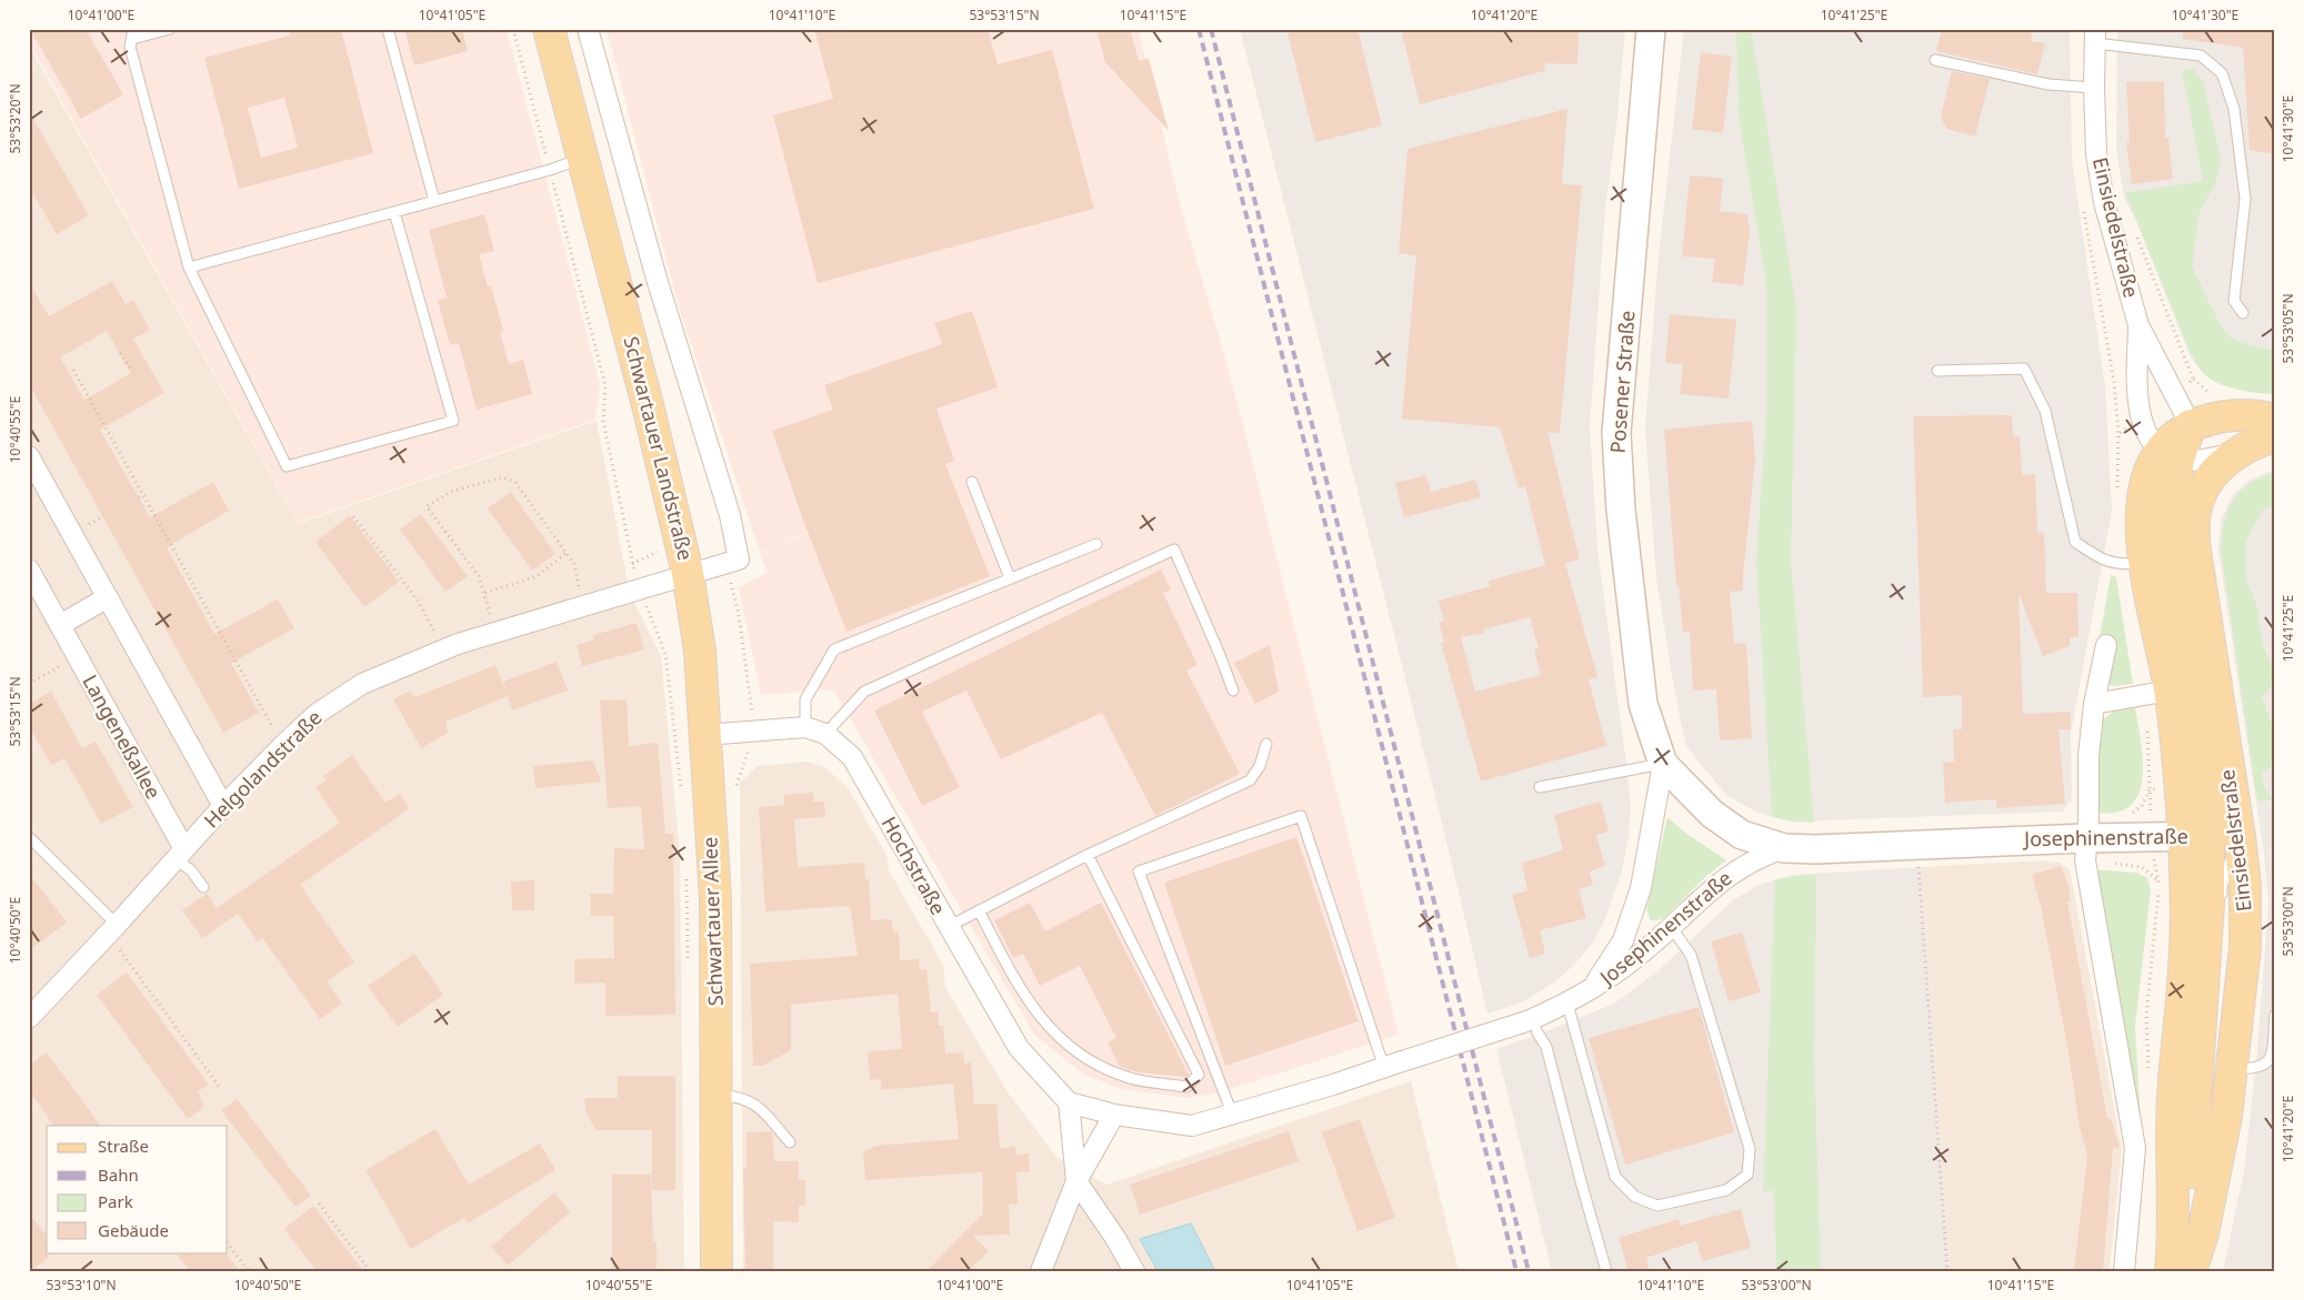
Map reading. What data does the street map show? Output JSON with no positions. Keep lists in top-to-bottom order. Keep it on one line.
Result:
{"streets":{"main road":["Einsiedelstraße","Schwartauer Landstraße","Schwartauer Allee"],"street":["Posener Straße","Langeneßallee","Helgolandstraße","Josephinenstraße","Hochstraße"]},"crossings":[["Einsiedelstraße","Josephinenstraße"],["Posener Straße","Josephinenstraße"],["Schwartauer Landstraße","Helgolandstraße"],["Schwartauer Landstraße","Schwartauer Allee"],["Langeneßallee","Helgolandstraße"],["Helgolandstraße","Schwartauer Allee"],["Hochstraße","Schwartauer Allee"]],"legend":["Straße","Bahn","Park","Gebäude"],"coordinates":["10°41'00\"E","10°41'05\"E","10°41'10\"E","53°53'15\"N","10°41'15\"E","10°41'20\"E","10°41'25\"E","10°41'30\"E","53°53'20\"N","53°53'05\"N","10°40'55\"E","53°53'00\"N","10°40'50\"E","53°53'10\"N"]}
